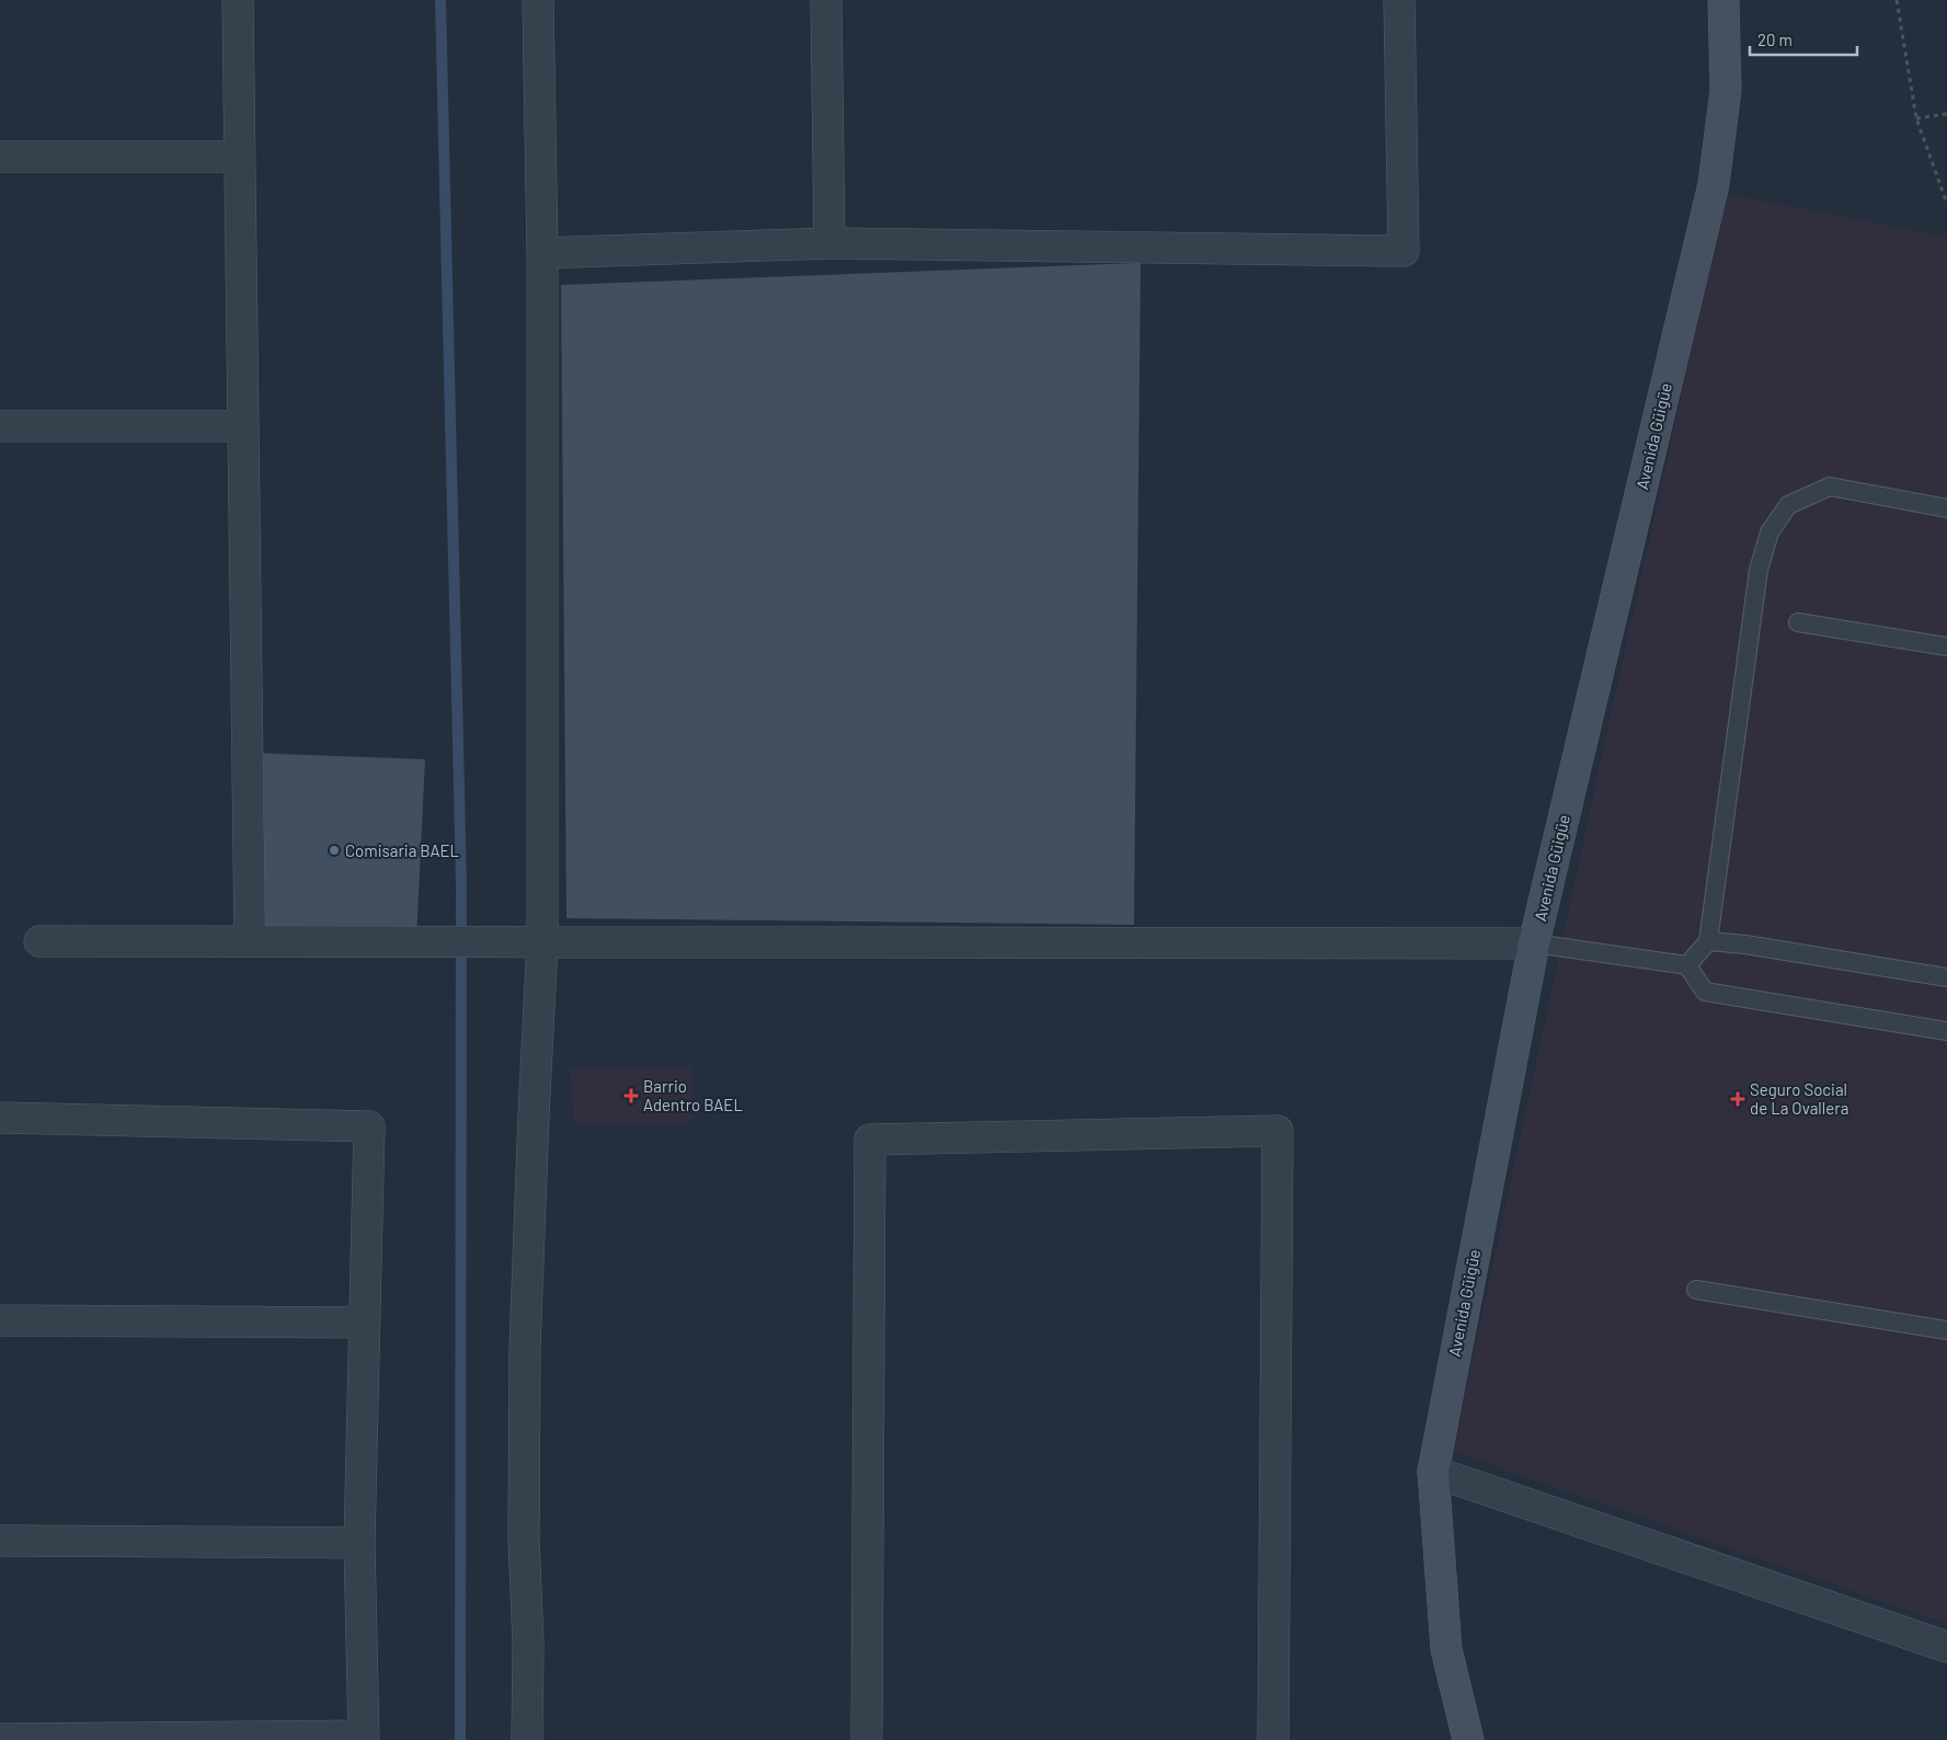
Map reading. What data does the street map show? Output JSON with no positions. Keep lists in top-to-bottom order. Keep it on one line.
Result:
{"streets":{"street":["Avenida Güigüe"]},"places":{"other":["Comisaria BAEL"],"health":["Barrio Adentro BAEL","Seguro Social de La Ovallera"]},"scale_bar":"20 m"}
